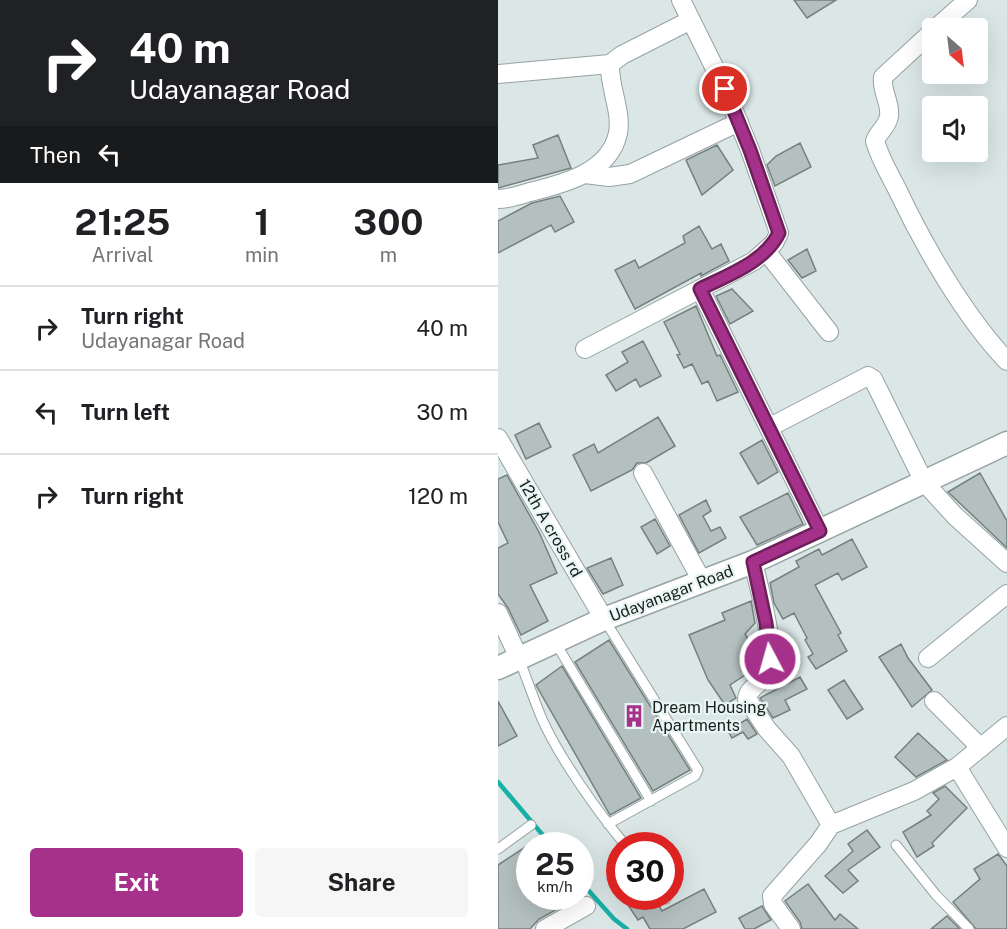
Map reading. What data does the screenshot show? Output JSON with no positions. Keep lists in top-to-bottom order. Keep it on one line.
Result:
{"streets":{"street":["12th A cross rd","Udayanagar Road"]},"crossings":[["12th A cross rd","Udayanagar Road"]],"places":{"building":["Dream Housing Apartments"]},"north":"bottom right","page":{"turn":["40 m","Udayanagar Road"],"then":"Then","eta":["21:25","Arrival","1","min","300","m"],"list":[{"name":"Turn right","note":"Udayanagar Road","value":"40 m"},{"name":"Turn left","value":"30 m"},{"name":"Turn right","value":"120 m"}],"speed":"25 km/h","limit":"30","buttons":["Exit","Share"]}}
